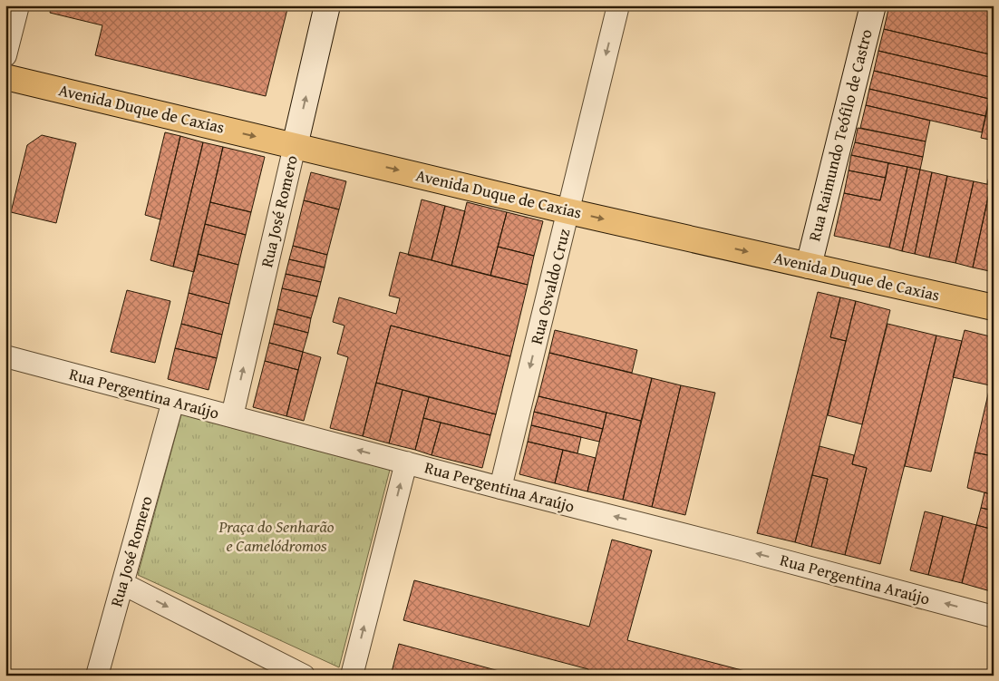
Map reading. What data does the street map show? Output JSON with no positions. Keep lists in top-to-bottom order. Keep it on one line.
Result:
{"streets":{"main road":["Avenida Duque de Caxias","Rua Raimundo Teófilo de Castro","Rua José Romero"],"street":["Rua Osvaldo Cruz","Rua Pergentina Araújo"]},"crossings":[["Avenida Duque de Caxias","Rua Raimundo Teófilo de Castro"],["Avenida Duque de Caxias","Rua José Romero"],["Avenida Duque de Caxias","Rua Osvaldo Cruz"],["Rua José Romero","Rua Pergentina Araújo"],["Rua Osvaldo Cruz","Rua Pergentina Araújo"]],"one_way":["Avenida Duque de Caxias","Rua José Romero","Rua Osvaldo Cruz","Rua Pergentina Araújo"],"parks":["Praça do Senharão e Camelódromos"]}
